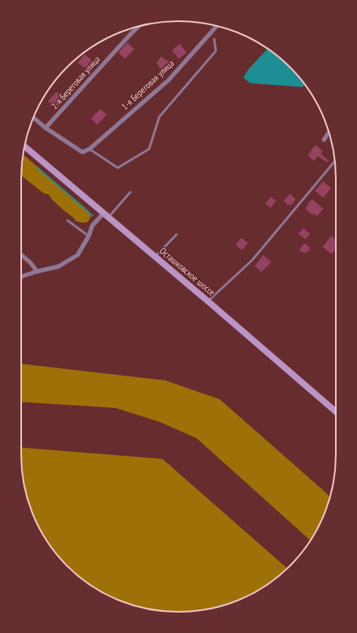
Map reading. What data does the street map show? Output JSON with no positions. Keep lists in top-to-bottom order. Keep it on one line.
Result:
{"streets":{"main road":["Осташковское шоссе"],"street":["2-я Береговая улица","1-я Береговая улица"]},"crossings":[["2-я Береговая улица","1-я Береговая улица"]]}
